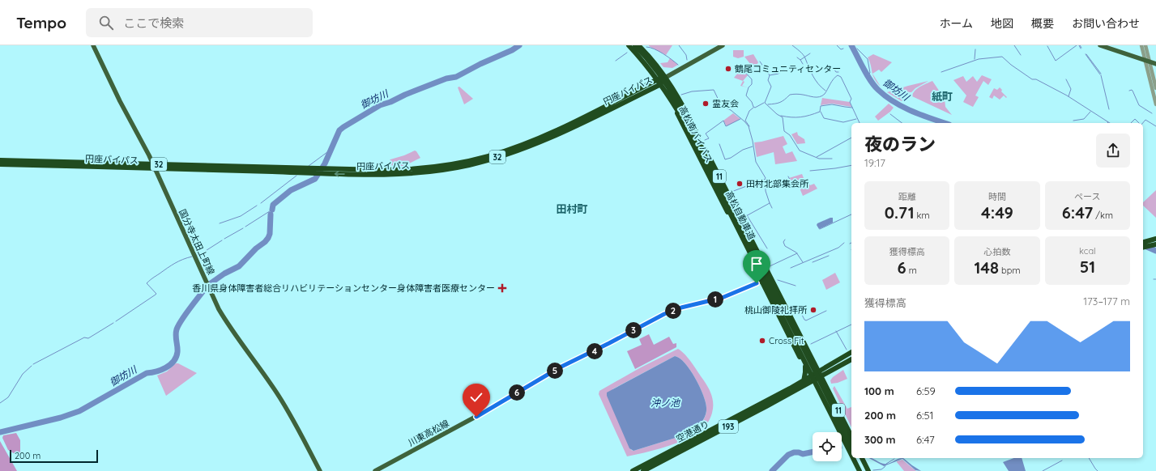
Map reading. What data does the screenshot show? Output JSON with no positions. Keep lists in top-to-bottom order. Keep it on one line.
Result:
{"streets":{"highway":["円座バイパス","高松南バイパス","32","11","高松自動車道","193","空港通り"],"main road":["国分寺太田上町線","川東高松線"]},"crossings":[["円座バイパス","高松南バイパス"],["円座バイパス","国分寺太田上町線"],["高松南バイパス","11"],["高松南バイパス","空港通り"],["高松南バイパス","川東高松線"],["11","高松自動車道"],["11","空港通り"],["11","川東高松線"]],"districts":["紙町","田村町"],"water":["御坊川","沖ノ池"],"places":{"other":["鶴尾コミュニティセンター","霊友会","田村北部集会所","桃山御陵礼拝所","Cross Fit"],"health":["香川県身体障害者総合リハビリテーションセンター身体障害者医療センター"]},"scale_bar":"200 m","page":{"header":"Tempo","search":"ここで検索","nav":["ホーム","地図","概要","お問い合わせ"],"heading":["夜のラン","19:17"],"stats":[["距離","0.71 km"],["時間","4:49"],["ペース","6:47 /km"],["獲得標高","6 m"],["心拍数","148 bpm"],["kcal","51"]],"chart":["獲得標高","173–177 m"],"pins":["1","2","3","4","5","6"],"list":[{"name":"100 m","note":"6:59"},{"name":"200 m","note":"6:51"},{"name":"300 m","note":"6:47"}],"scale":"200 m"}}
